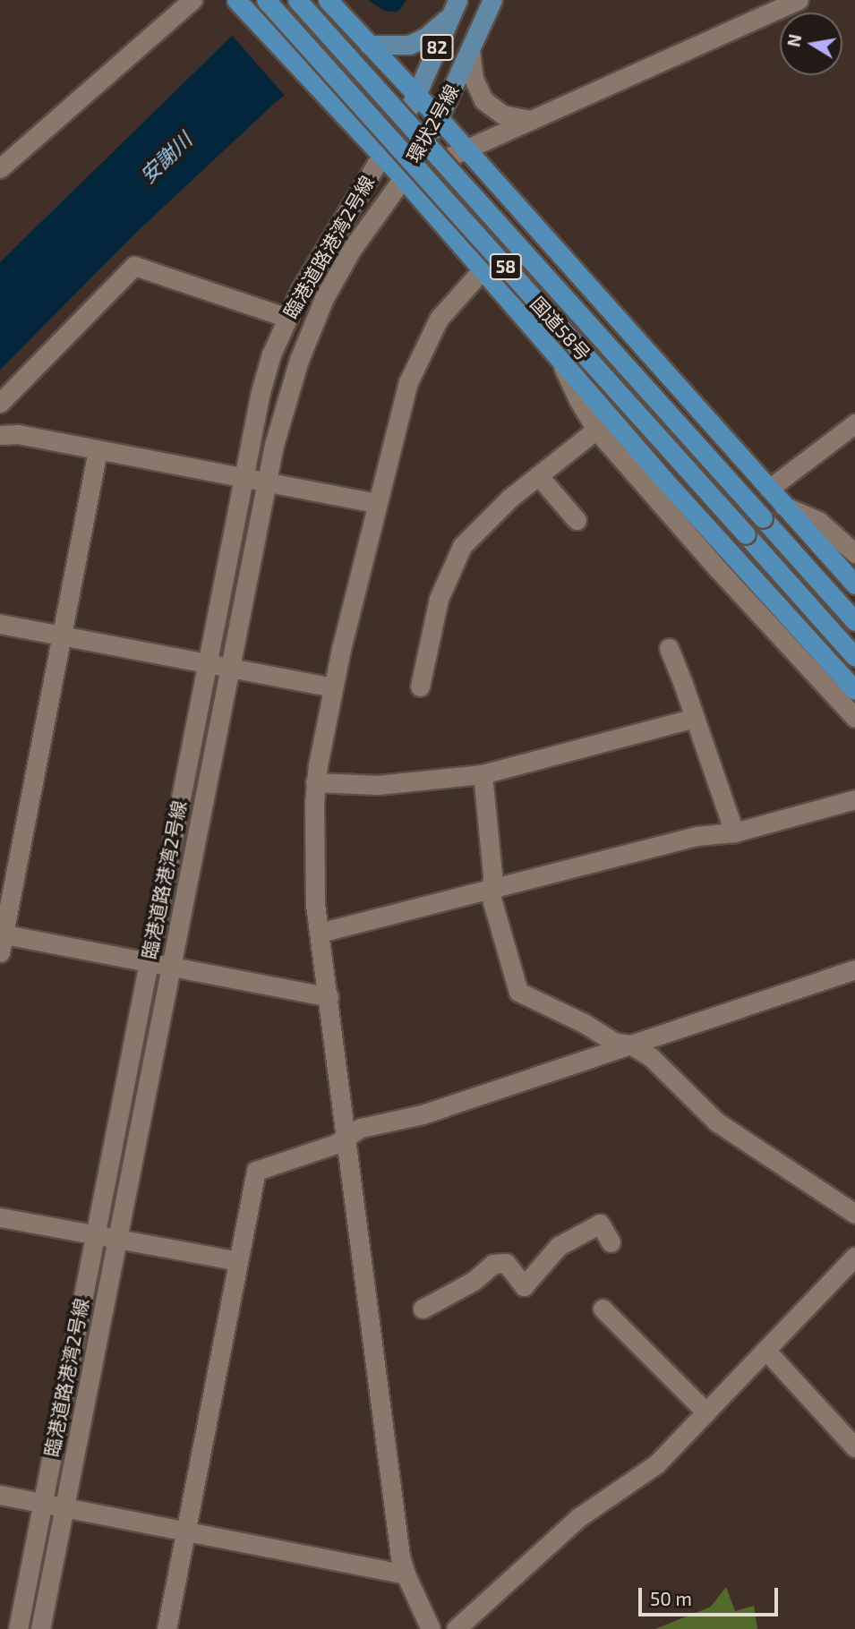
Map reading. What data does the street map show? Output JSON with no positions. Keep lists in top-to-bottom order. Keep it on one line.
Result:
{"streets":{"highway":["58","国道58号"],"main road":["82","環状2号線"],"street":["臨港道路港湾2号線"]},"crossings":[["環状2号線","臨港道路港湾2号線"],["環状2号線","58"],["臨港道路港湾2号線","58"]],"water":["安謝川"],"scale_bar":"50 m","north":"left"}
